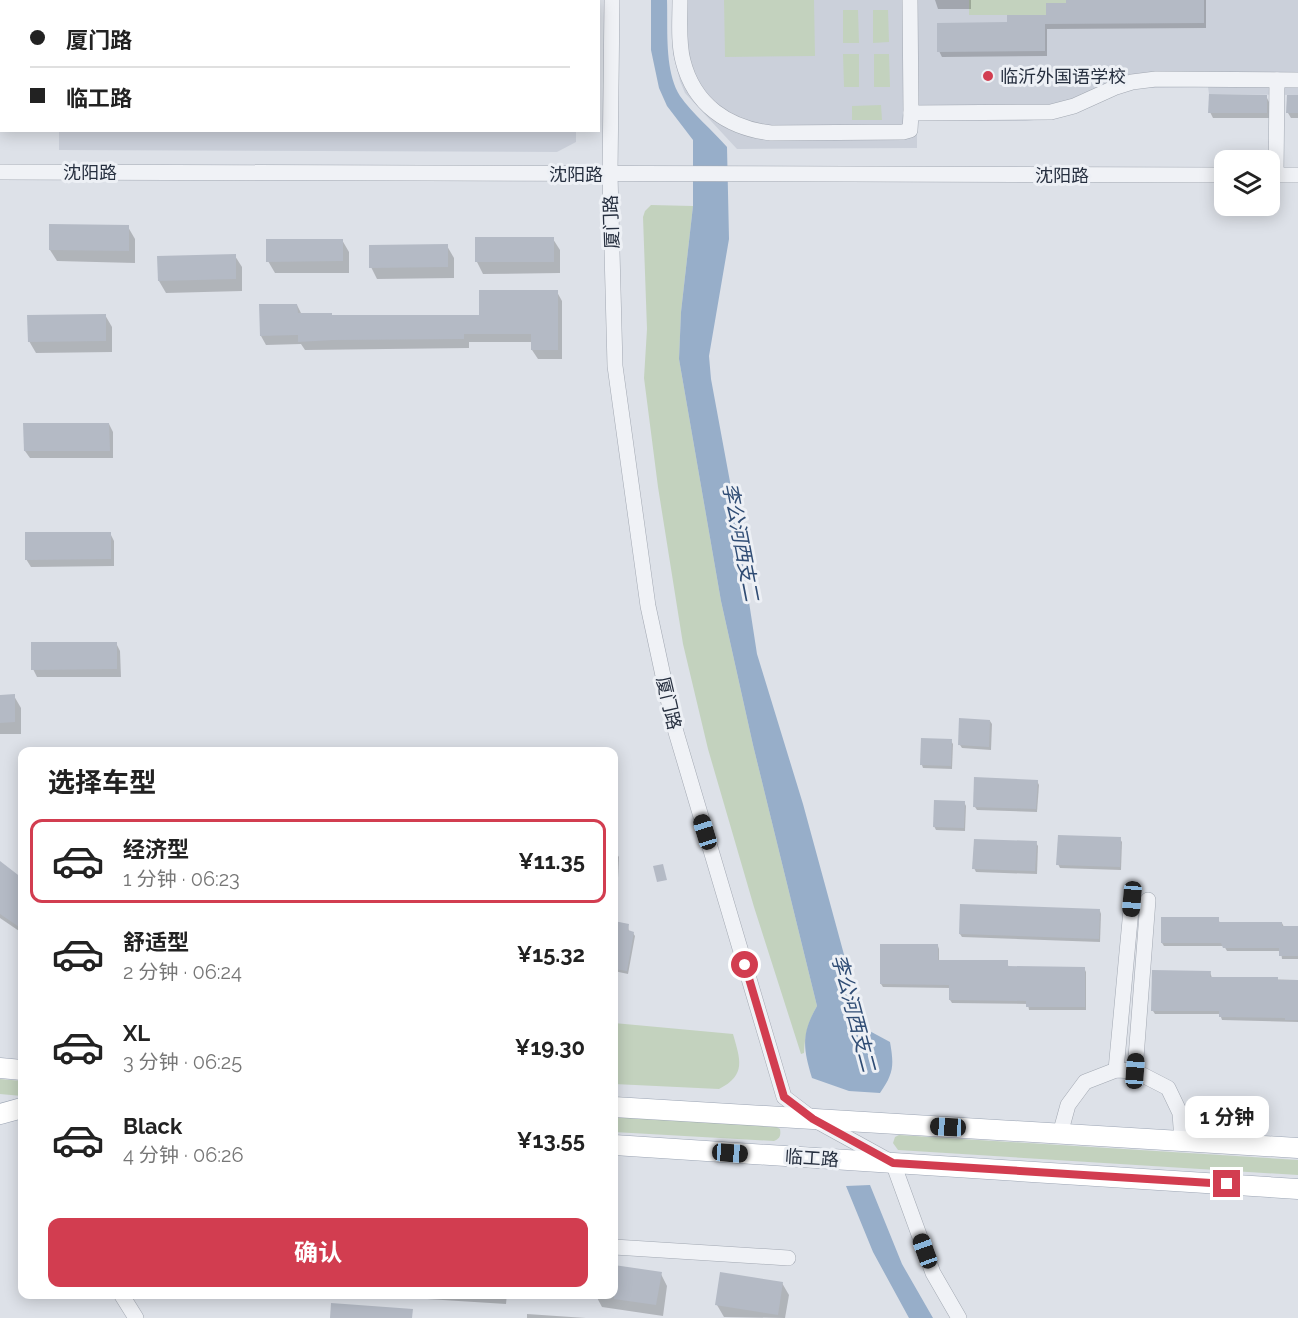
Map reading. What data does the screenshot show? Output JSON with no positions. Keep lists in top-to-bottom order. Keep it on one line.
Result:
{"streets":{"main road":["临工路"],"street":["沈阳路","厦门路"]},"crossings":[["沈阳路","厦门路"],["厦门路","临工路"]],"water":["李公河西支二"],"places":["临沂外国语学校"],"page":{"banner":["厦门路","临工路"],"heading":"选择车型","list":[{"name":"经济型","note":"1 分钟 · 06:23","value":"¥11.35"},{"name":"舒适型","note":"2 分钟 · 06:24","value":"¥15.32"},{"name":"XL","note":"3 分钟 · 06:25","value":"¥19.30"},{"name":"Black","note":"4 分钟 · 06:26","value":"¥13.55"}],"bubble":"1 分钟","buttons":"确认"}}
